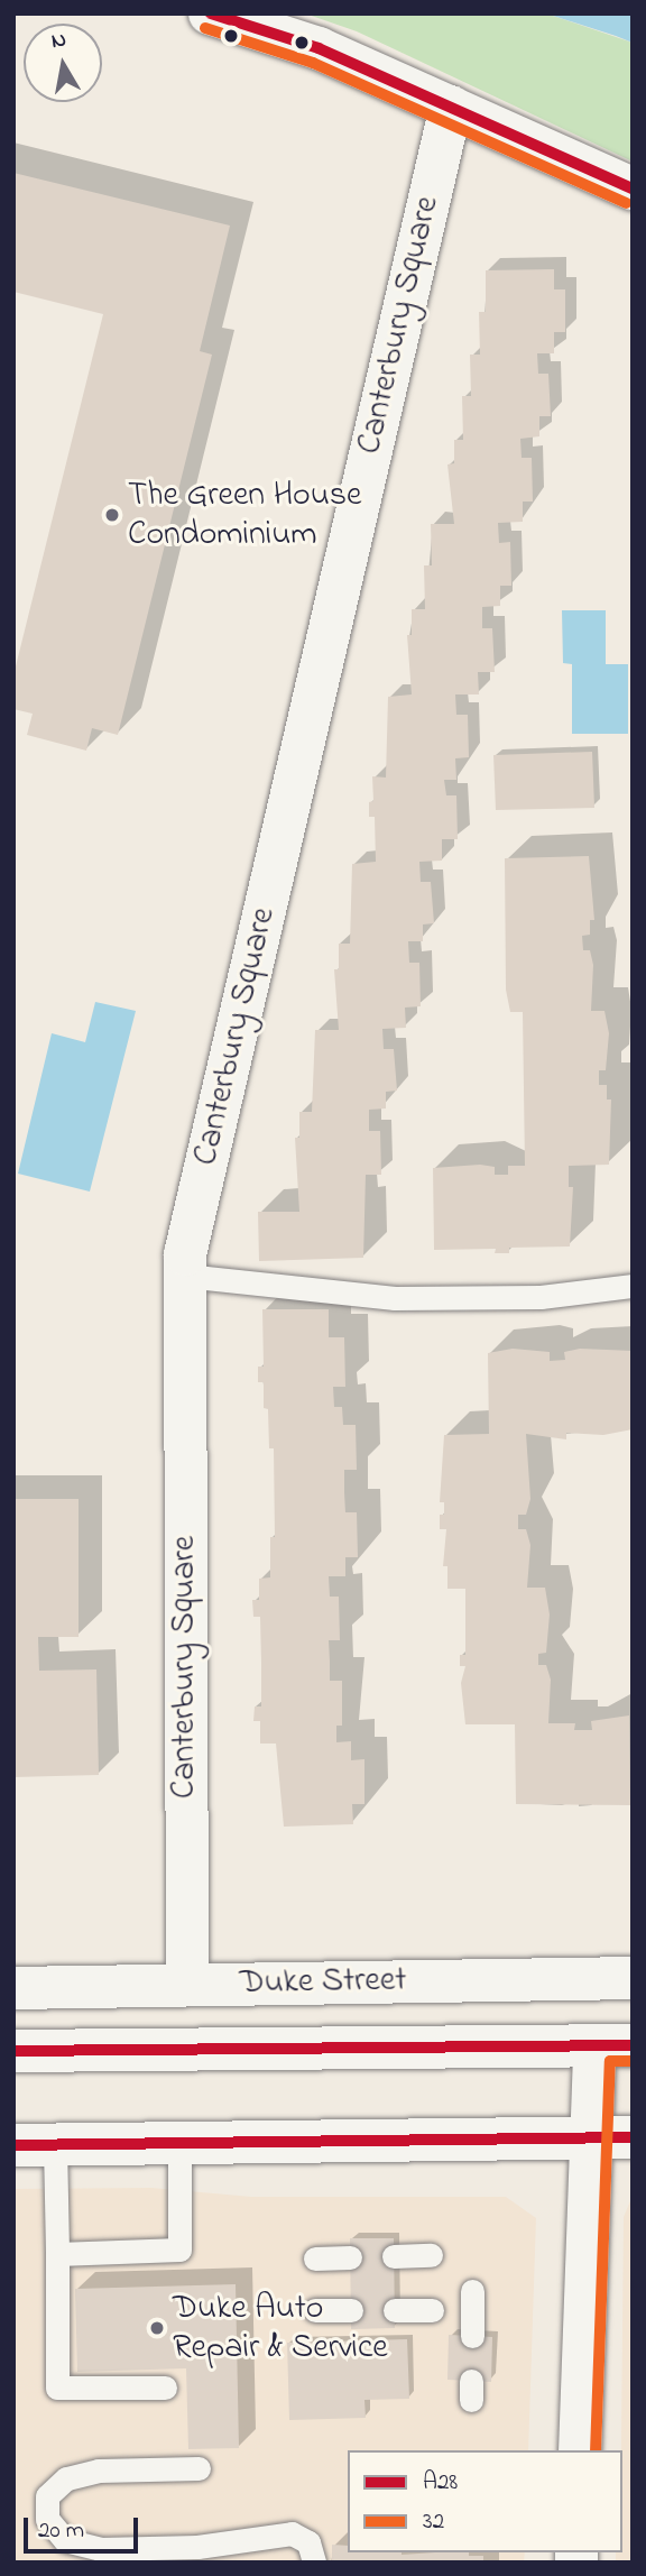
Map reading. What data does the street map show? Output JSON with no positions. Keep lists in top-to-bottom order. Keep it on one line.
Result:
{"streets":{"street":["Canterbury Square","Duke Street"]},"crossings":[["Canterbury Square","Duke Street"]],"places":["The Green House Condominium","Duke Auto Repair & Service"],"lines":["transit line A28","transit line 32"],"legend":["A28","32"],"scale_bar":"20 m","north":"top"}
